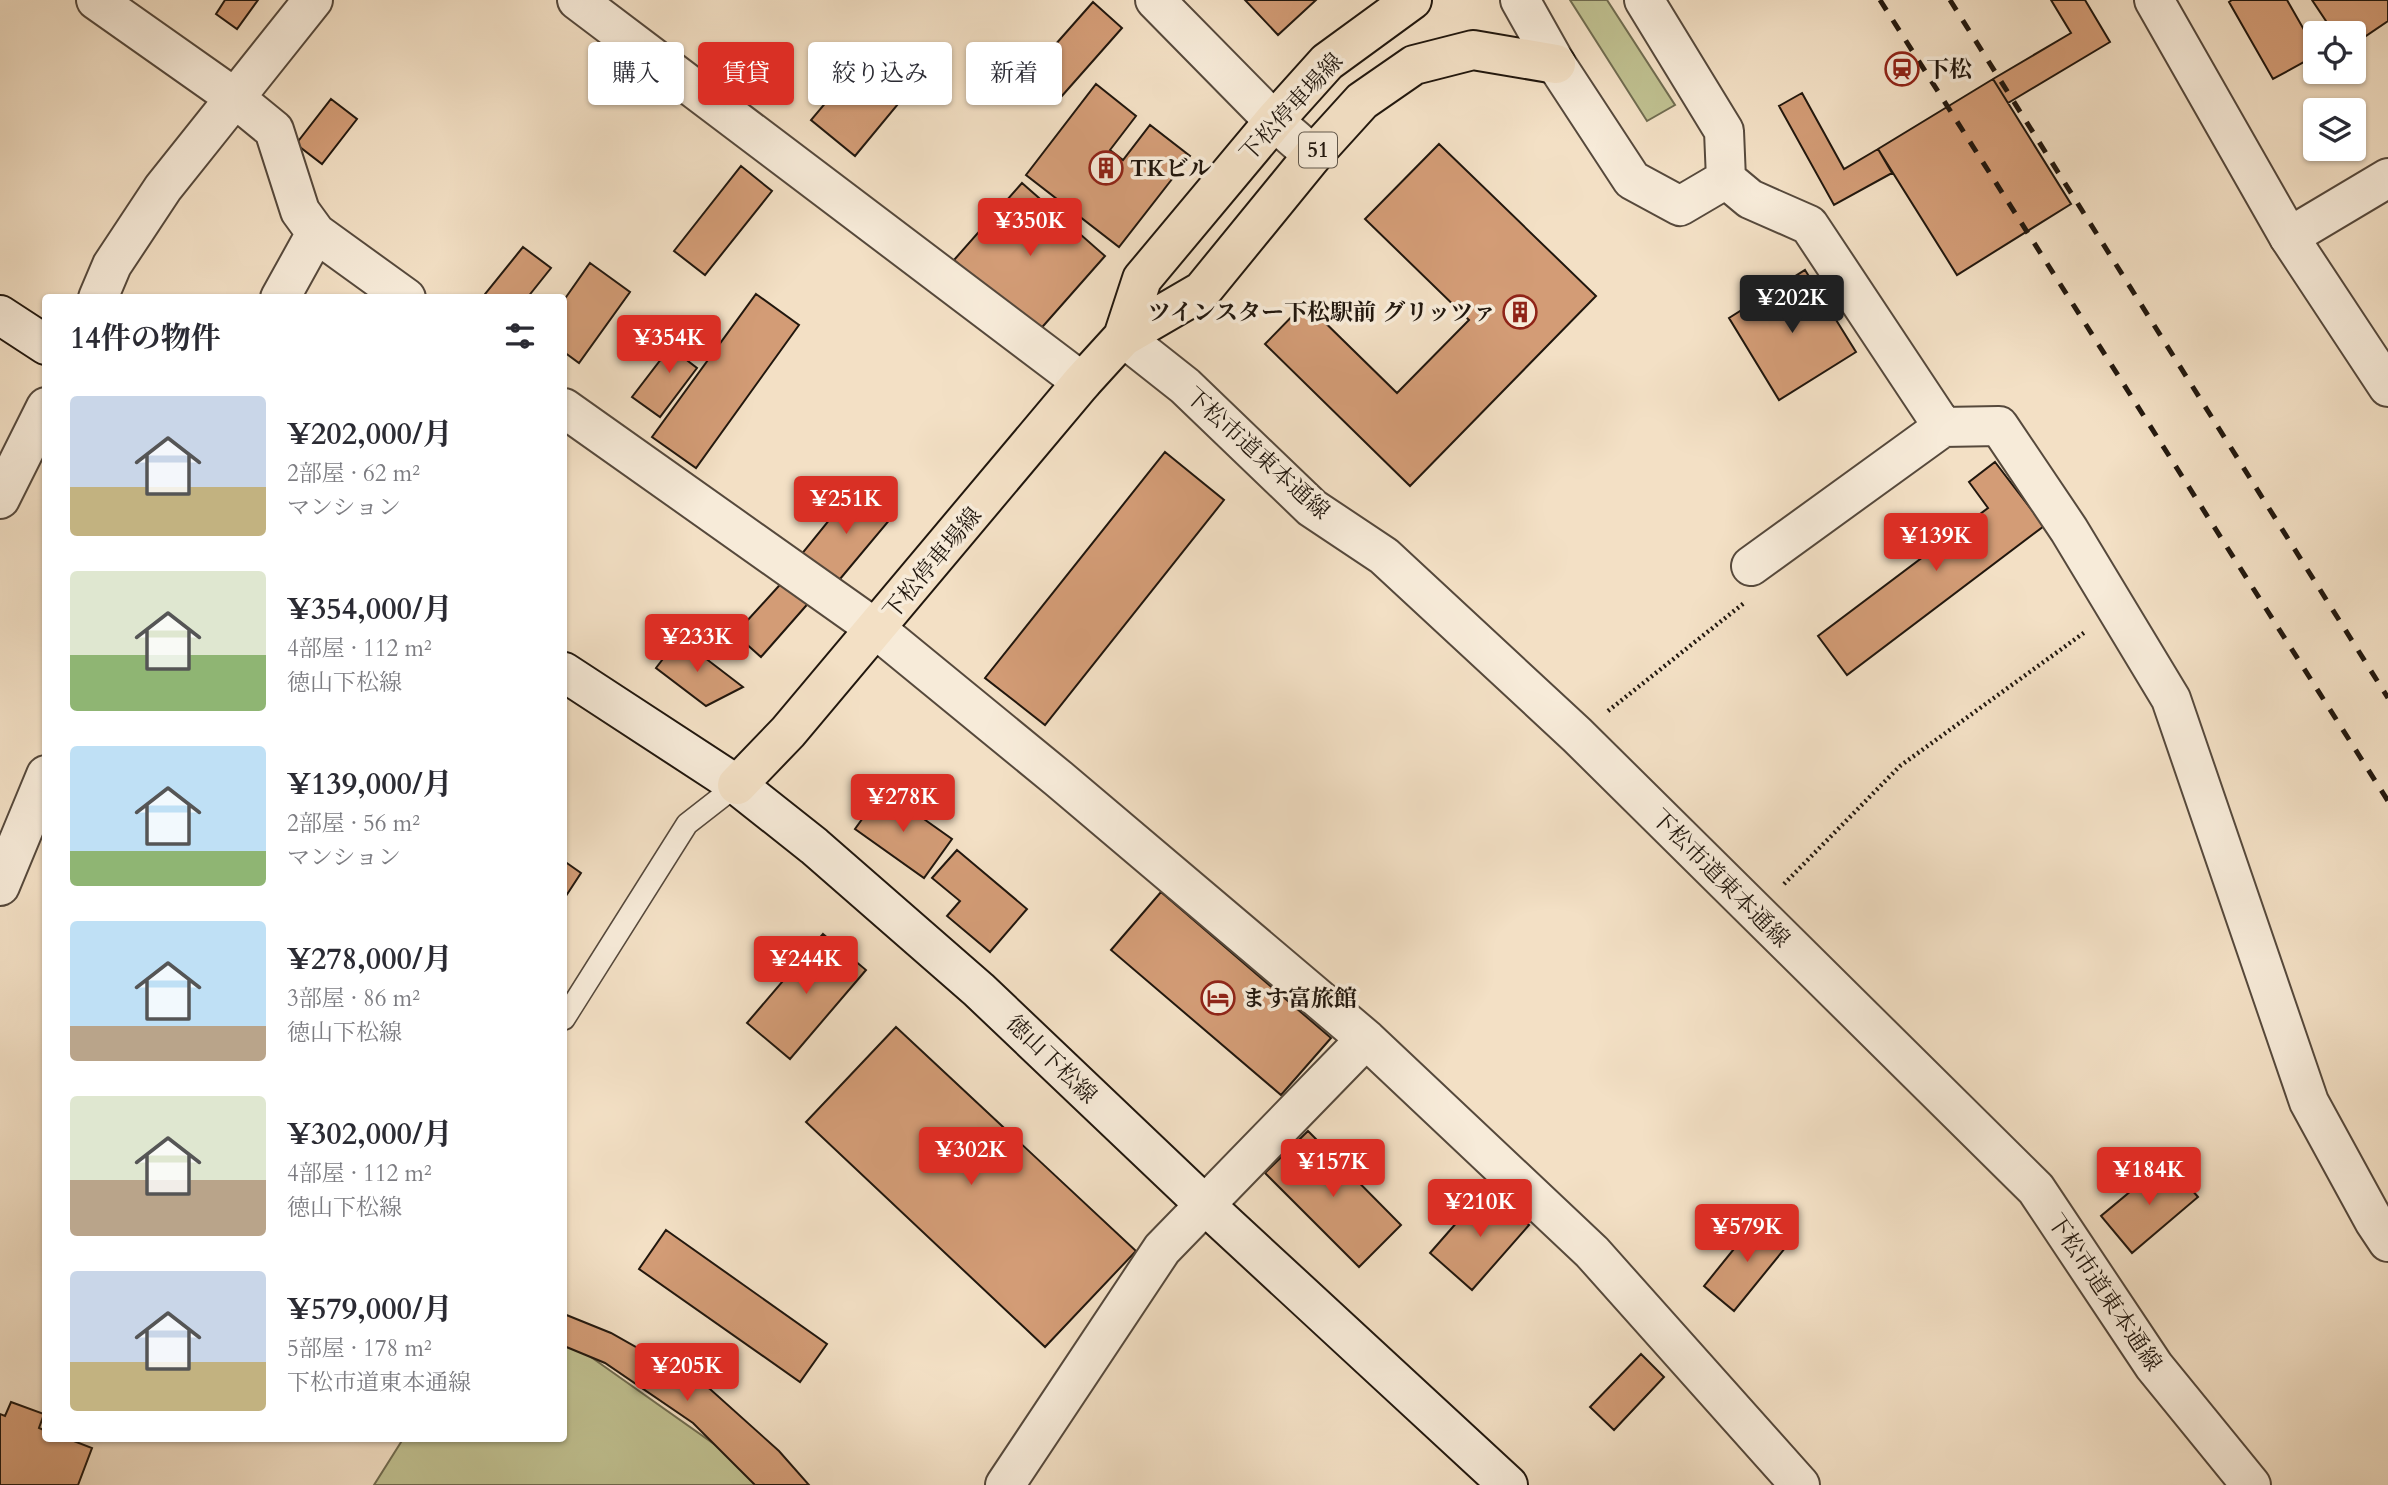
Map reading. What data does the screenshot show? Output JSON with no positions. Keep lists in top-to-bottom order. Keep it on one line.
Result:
{"streets":{"main road":["下松停車場線","51"],"street":["下松市道東本通線","徳山下松線"]},"crossings":[["下松停車場線","下松市道東本通線"],["下松停車場線","徳山下松線"]],"places":{"station":["下松"],"building":["TKビル","ツインスター下松駅前 グリッツァ"],"hotel":["ます富旅館"]},"page":{"chip":["購入","賃貸","絞り込み","新着"],"price":["¥350K","¥202K","¥354K","¥251K","¥139K","¥233K","¥278K","¥244K","¥302K","¥157K","¥184K","¥210K","¥579K","¥205K"],"heading":"14件の物件","list":[{"name":"¥202,000/月","note":"2部屋 · 62 m² · マンション"},{"name":"¥354,000/月","note":"4部屋 · 112 m² · 徳山下松線"},{"name":"¥139,000/月","note":"2部屋 · 56 m² · マンション"},{"name":"¥278,000/月","note":"3部屋 · 86 m² · 徳山下松線"},{"name":"¥302,000/月","note":"4部屋 · 112 m² · 徳山下松線"},{"name":"¥579,000/月","note":"5部屋 · 178 m² · 下松市道東本通線"}]}}
